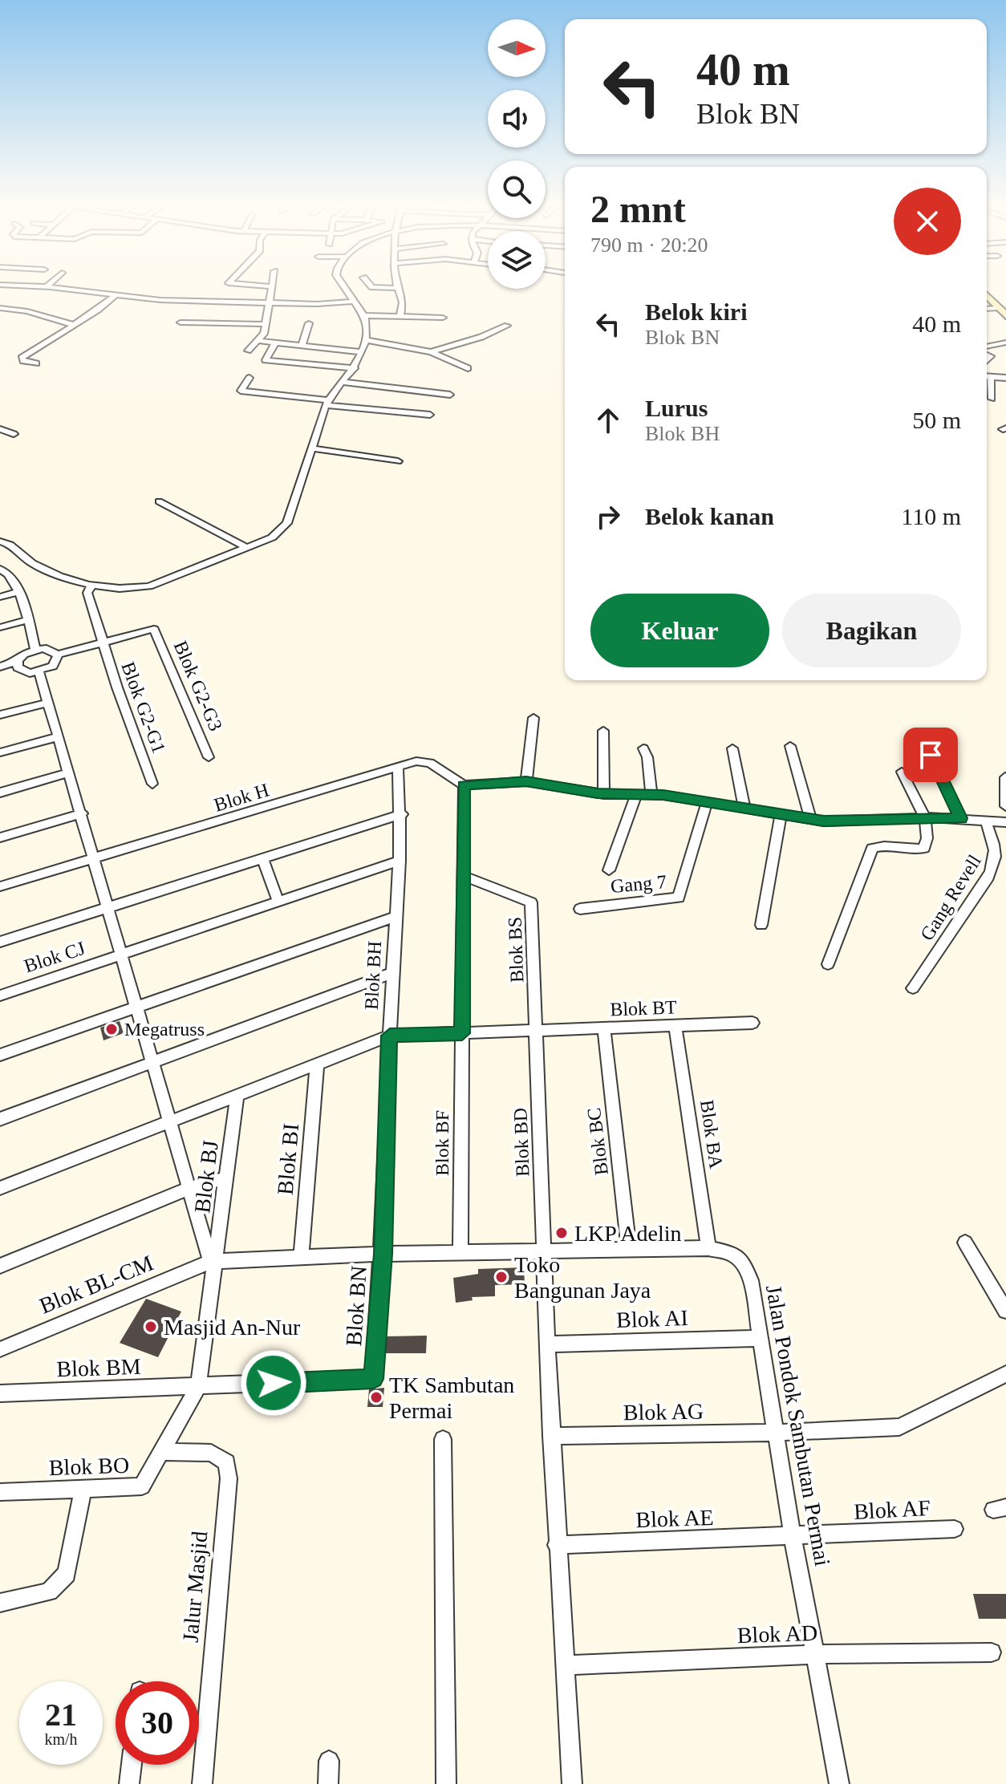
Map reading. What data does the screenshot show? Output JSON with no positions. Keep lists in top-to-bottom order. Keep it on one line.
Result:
{"streets":{"street":["Blok G2-G3","Blok G2-G1","Blok H","Gang 7","Gang Revell","Blok BS","Blok CJ","Blok BH","Blok BT","Blok BA","Blok BC","Blok BD","Blok BF","Blok BI","Blok BJ","Blok BL-CM","Blok BN","Blok AI","Blok BM","Blok AG","Jalan Pondok Sambutan Permai","Blok BO","Blok AF","Blok AE","Jalur Masjid","Blok AD"]},"crossings":[["Blok G2-G3","Blok G2-G1"],["Blok H","Blok BH"],["Blok H","Blok BF"],["Blok BS","Blok BT"],["Blok BS","Blok BD"],["Blok BS","Blok BF"],["Blok CJ","Blok BH"],["Blok BH","Blok BT"],["Blok BH","Blok BN"],["Blok BH","Jalan Pondok Sambutan Permai"],["Blok BT","Blok BA"],["Blok BT","Blok BC"],["Blok BT","Blok BD"],["Blok BT","Blok BF"],["Blok BA","Jalan Pondok Sambutan Permai"],["Blok BC","Jalan Pondok Sambutan Permai"],["Blok BD","Blok AI"],["Blok BD","Blok AG"],["Blok BD","Jalan Pondok Sambutan Permai"],["Blok BD","Blok AE"],["Blok BD","Blok AD"],["Blok BF","Jalan Pondok Sambutan Permai"],["Blok BI","Jalan Pondok Sambutan Permai"],["Blok BJ","Blok BL-CM"],["Blok BJ","Blok BN"],["Blok BJ","Blok BM"],["Blok BJ","Jalan Pondok Sambutan Permai"],["Blok BJ","Blok BO"],["Blok BL-CM","Jalan Pondok Sambutan Permai"],["Blok BN","Blok BM"],["Blok BN","Jalan Pondok Sambutan Permai"],["Blok BN","Blok BO"],["Blok AI","Jalan Pondok Sambutan Permai"],["Blok BM","Blok BO"],["Blok AG","Jalan Pondok Sambutan Permai"],["Jalan Pondok Sambutan Permai","Blok AF"],["Jalan Pondok Sambutan Permai","Blok AE"],["Jalan Pondok Sambutan Permai","Blok AD"],["Blok BO","Jalur Masjid"],["Blok AF","Blok AE"]],"places":["Megatruss","LKP Adelin","Toko Bangunan Jaya","Masjid An-Nur","TK Sambutan Permai"],"north":"right","page":{"turn":["40 m","Blok BN"],"heading":["2 mnt","790 m · 20:20"],"list":[{"name":"Belok kiri","note":"Blok BN","value":"40 m"},{"name":"Lurus","note":"Blok BH","value":"50 m"},{"name":"Belok kanan","value":"110 m"}],"buttons":["Keluar","Bagikan"],"speed":"21 km/h","limit":"30"}}
